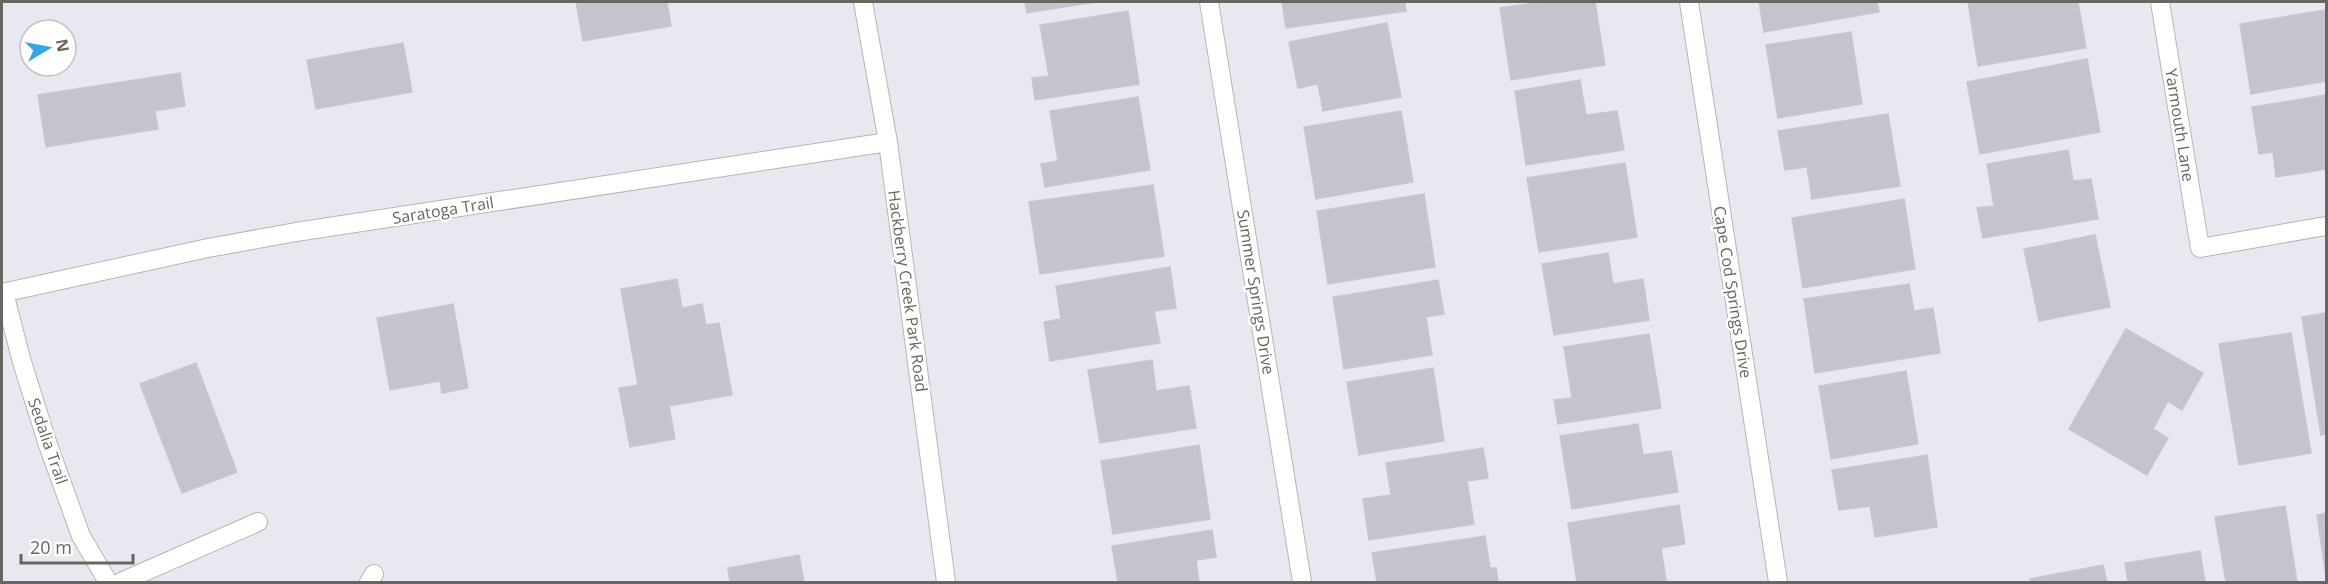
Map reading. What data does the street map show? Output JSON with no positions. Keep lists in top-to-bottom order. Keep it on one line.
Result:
{"streets":{"street":["Yarmouth Lane","Saratoga Trail","Hackberry Creek Park Road","Summer Springs Drive","Cape Cod Springs Drive","Sedalia Trail"]},"crossings":[["Saratoga Trail","Hackberry Creek Park Road"],["Saratoga Trail","Sedalia Trail"]],"scale_bar":"20 m","north":"right"}
